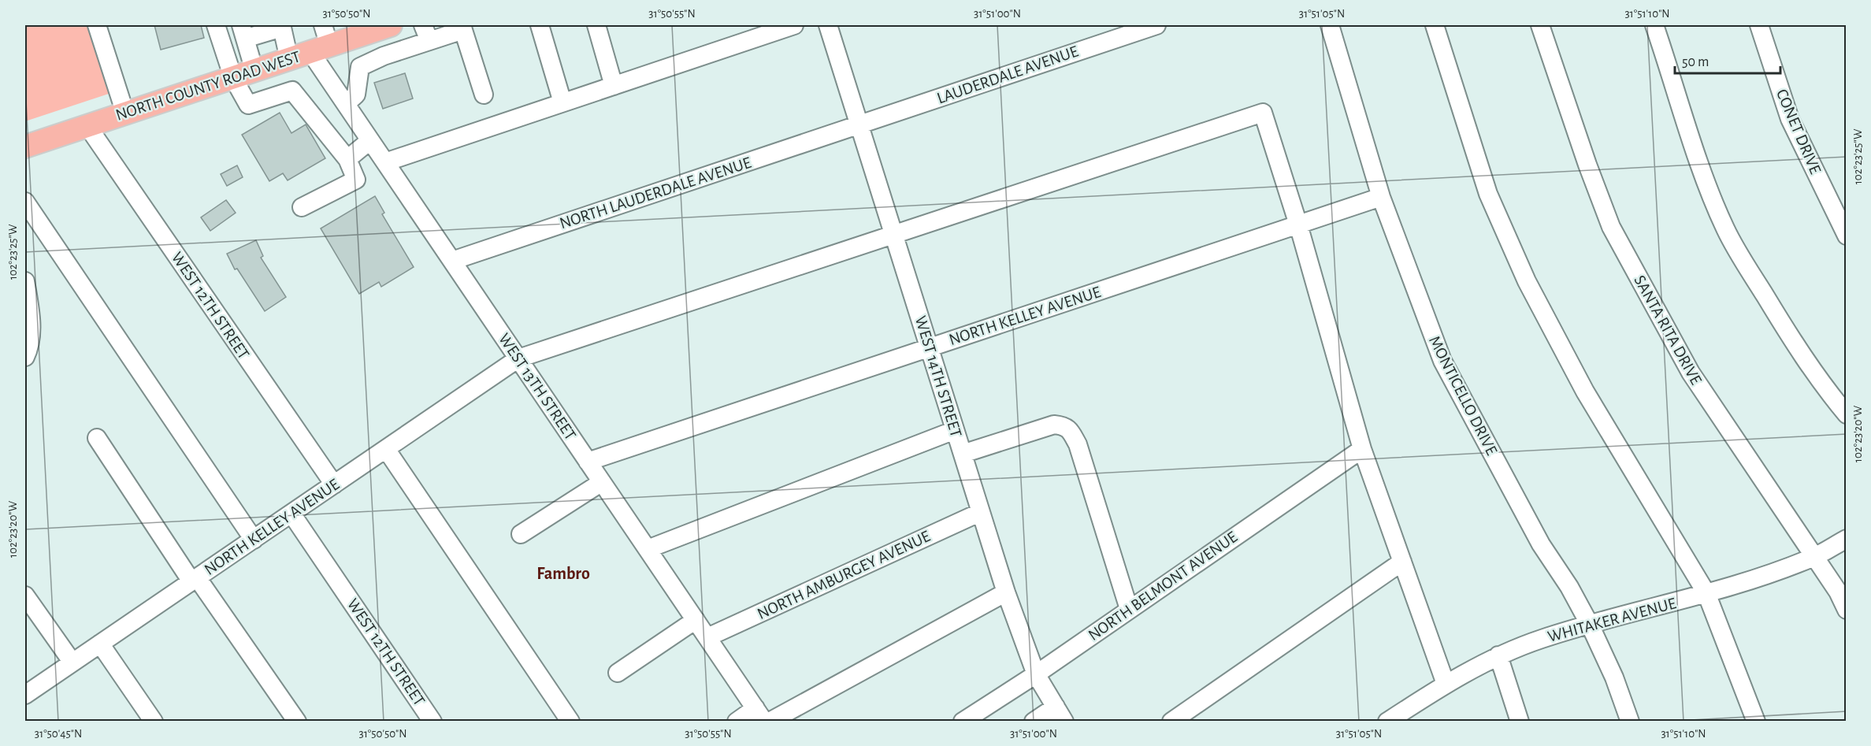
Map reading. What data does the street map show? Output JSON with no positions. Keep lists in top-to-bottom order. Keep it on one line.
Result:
{"streets":{"main road":["NORTH COUNTY ROAD WEST"],"street":["LAUDERDALE AVENUE","CONET DRIVE","NORTH LAUDERDALE AVENUE","WEST 12TH STREET","NORTH KELLEY AVENUE","SANTA RITA DRIVE","WEST 14TH STREET","WEST 13TH STREET","MONTICELLO DRIVE","NORTH AMBURGEY AVENUE","NORTH BELMONT AVENUE","WHITAKER AVENUE"]},"crossings":[["LAUDERDALE AVENUE","NORTH LAUDERDALE AVENUE"],["LAUDERDALE AVENUE","WEST 14TH STREET"],["NORTH COUNTY ROAD WEST","WEST 12TH STREET"],["NORTH COUNTY ROAD WEST","WEST 13TH STREET"],["NORTH LAUDERDALE AVENUE","WEST 14TH STREET"],["NORTH LAUDERDALE AVENUE","WEST 13TH STREET"],["WEST 12TH STREET","NORTH KELLEY AVENUE"],["NORTH KELLEY AVENUE","WEST 14TH STREET"],["NORTH KELLEY AVENUE","WEST 13TH STREET"],["NORTH KELLEY AVENUE","MONTICELLO DRIVE"],["SANTA RITA DRIVE","WHITAKER AVENUE"],["WEST 14TH STREET","NORTH AMBURGEY AVENUE"],["WEST 14TH STREET","NORTH BELMONT AVENUE"],["WEST 13TH STREET","NORTH AMBURGEY AVENUE"],["MONTICELLO DRIVE","WHITAKER AVENUE"]],"districts":["Fambro"],"scale_bar":"50 m","coordinates":["31°50'50\"N","31°50'55\"N","31°51'00\"N","31°51'05\"N","31°51'10\"N","102°23'25\"W","102°23'20\"W","31°50'45\"N"]}
